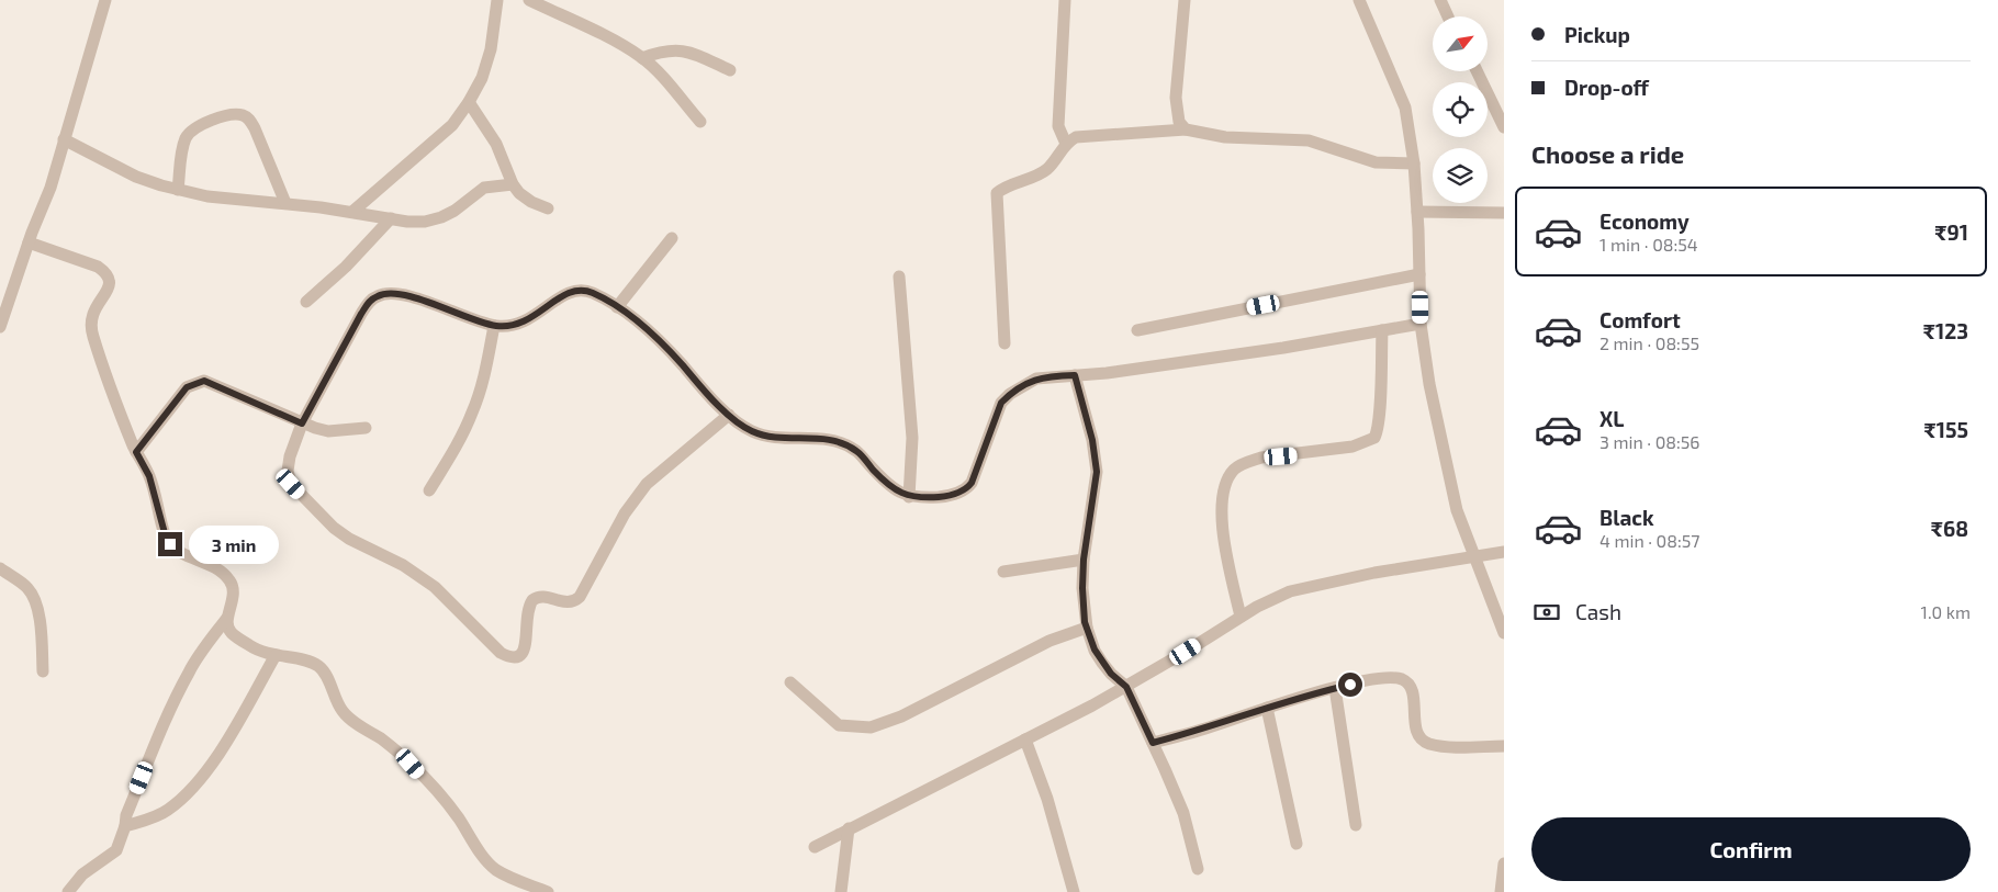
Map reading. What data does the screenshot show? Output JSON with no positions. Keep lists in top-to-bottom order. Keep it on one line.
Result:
{"north":"top right","page":{"banner":["Pickup","Drop-off"],"heading":"Choose a ride","list":[{"name":"Economy","note":"1 min · 08:54","value":"₹91"},{"name":"Comfort","note":"2 min · 08:55","value":"₹123"},{"name":"XL","note":"3 min · 08:56","value":"₹155"},{"name":"Black","note":"4 min · 08:57","value":"₹68"}],"bubble":"3 min","pay":["Cash","1.0 km"],"buttons":"Confirm"}}
